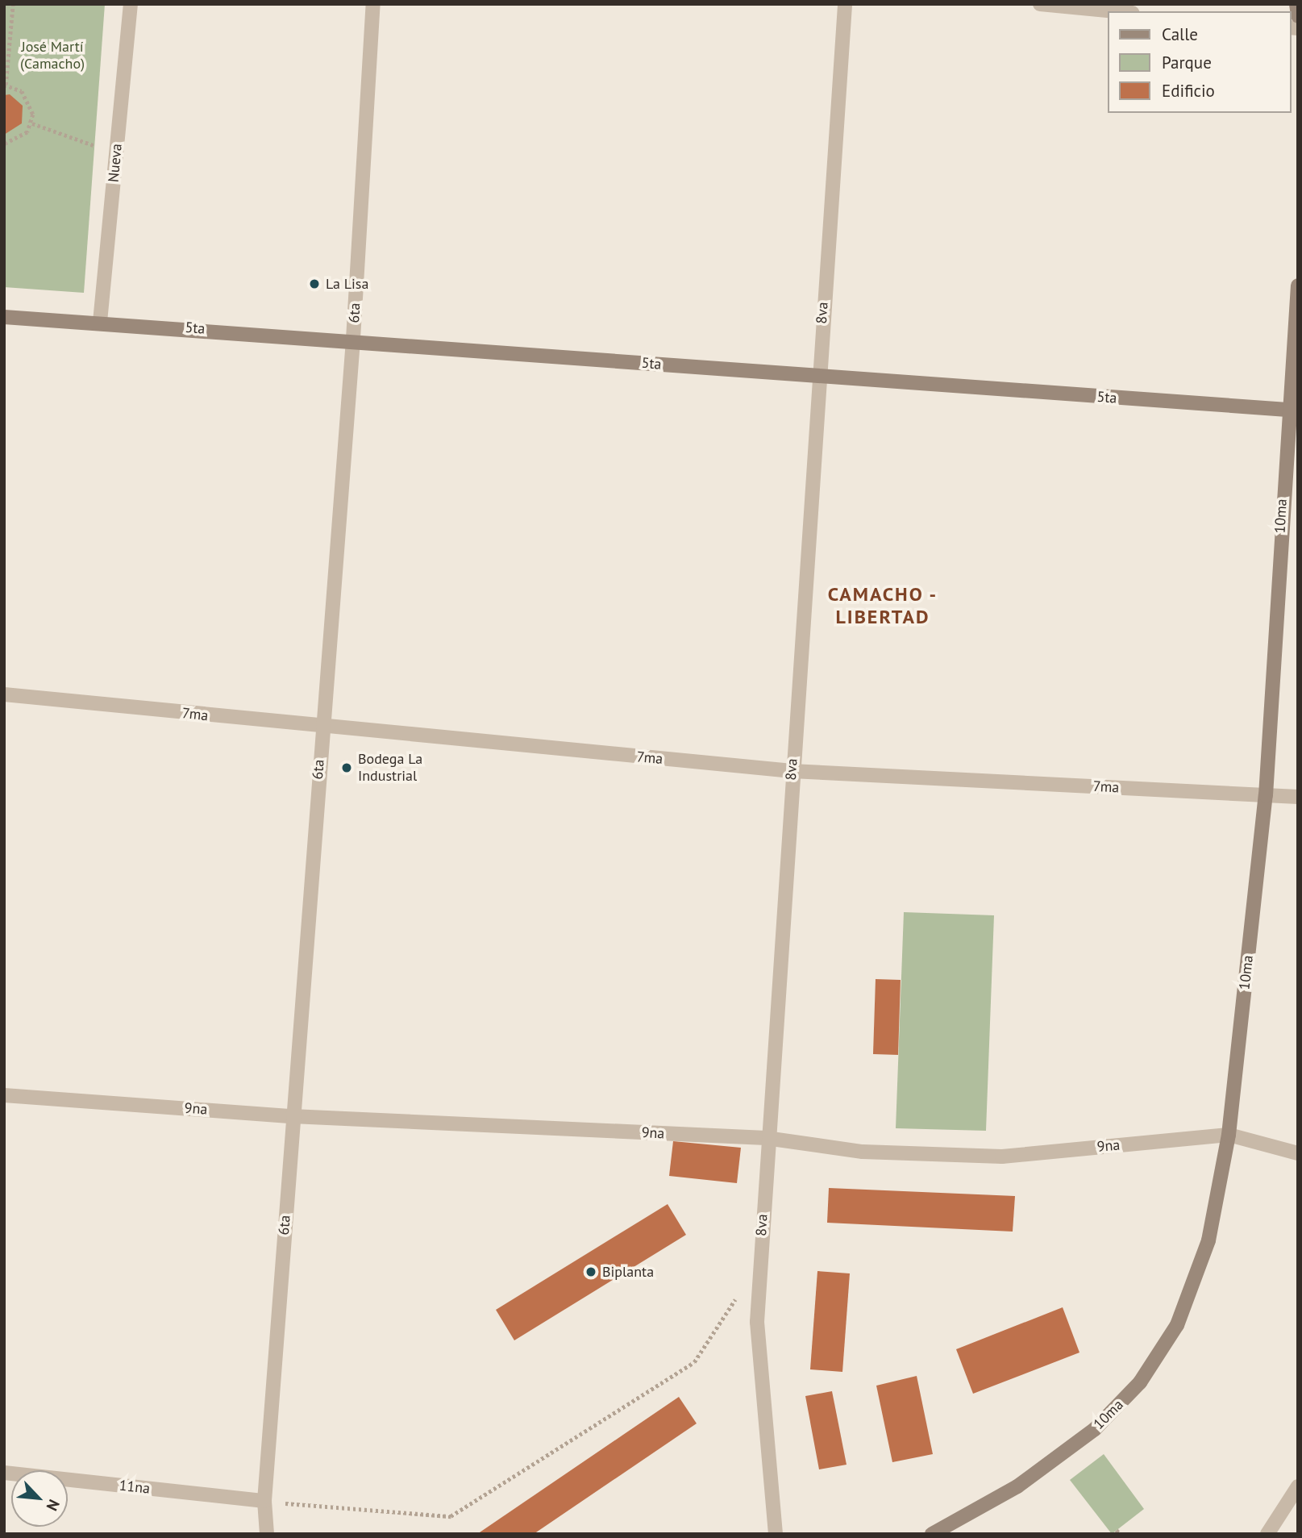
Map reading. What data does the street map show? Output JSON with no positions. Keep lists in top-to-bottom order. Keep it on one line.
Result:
{"streets":{"street":["Nueva","6ta","8va","5ta","10ma","7ma","9na","11na"]},"crossings":[["Nueva","5ta"],["6ta","5ta"],["6ta","7ma"],["6ta","9na"],["6ta","11na"],["8va","5ta"],["8va","7ma"],["8va","9na"],["5ta","10ma"],["10ma","7ma"],["10ma","9na"]],"districts":["CAMACHO - LIBERTAD"],"parks":["José Martí (Camacho)"],"places":["La Lisa","Bodega La Industrial","Biplanta"],"legend":["Calle","Parque","Edificio"],"north":"bottom right"}
